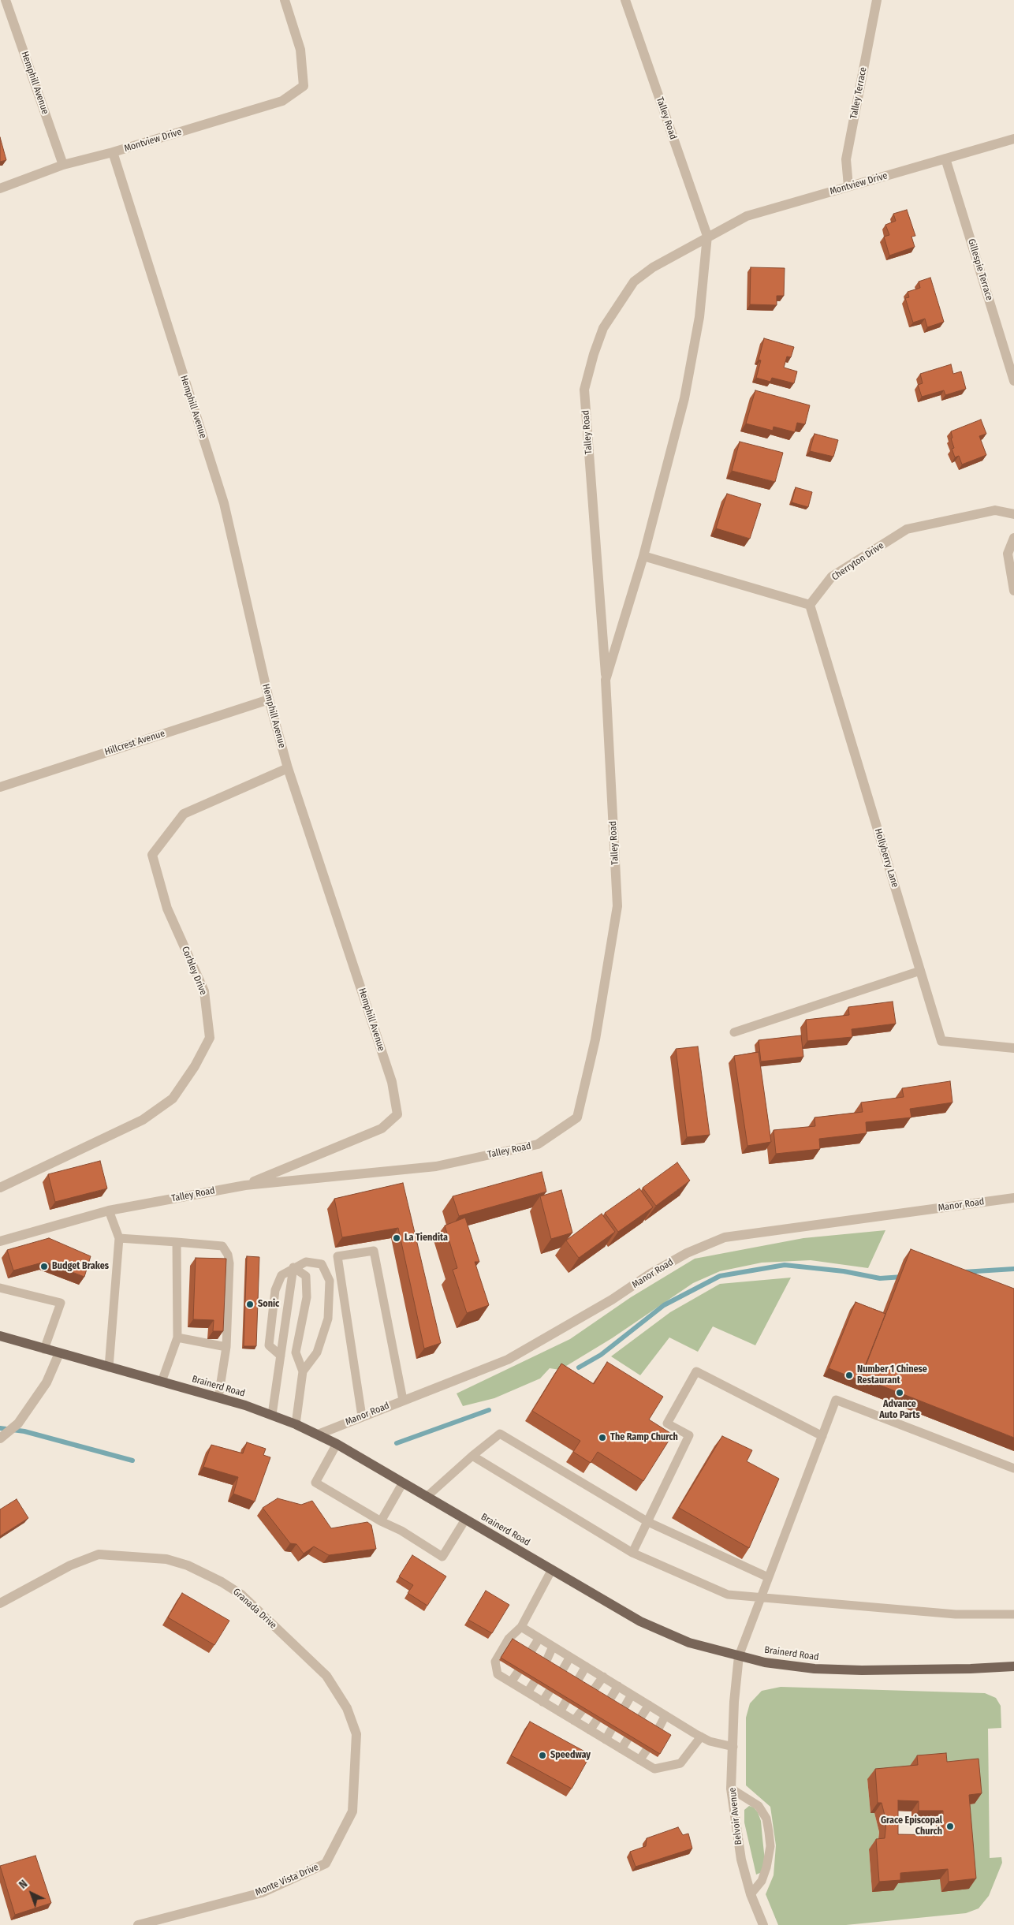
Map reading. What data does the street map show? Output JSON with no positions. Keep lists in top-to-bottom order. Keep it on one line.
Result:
{"streets":{"main road":["Brainerd Road"],"street":["Hemphill Avenue","Talley Terrace","Talley Road","Montview Drive","Gillespie Terrace","Cherryton Drive","Hillcrest Avenue","Hollyberry Lane","Corbley Drive","Manor Road","Granada Drive","Belvoir Avenue","Monte Vista Drive"]},"crossings":[["Hemphill Avenue","Talley Road"],["Hemphill Avenue","Montview Drive"],["Hemphill Avenue","Hillcrest Avenue"],["Hemphill Avenue","Corbley Drive"],["Talley Terrace","Montview Drive"],["Talley Road","Montview Drive"],["Montview Drive","Gillespie Terrace"],["Cherryton Drive","Hollyberry Lane"],["Manor Road","Brainerd Road"],["Brainerd Road","Belvoir Avenue"],["Granada Drive","Monte Vista Drive"]],"places":["La Tiendita","Budget Brakes","Sonic","Number 1 Chinese Restaurant","Advance Auto Parts","The Ramp Church","Speedway","Grace Episcopal Church"],"north":"top left"}
